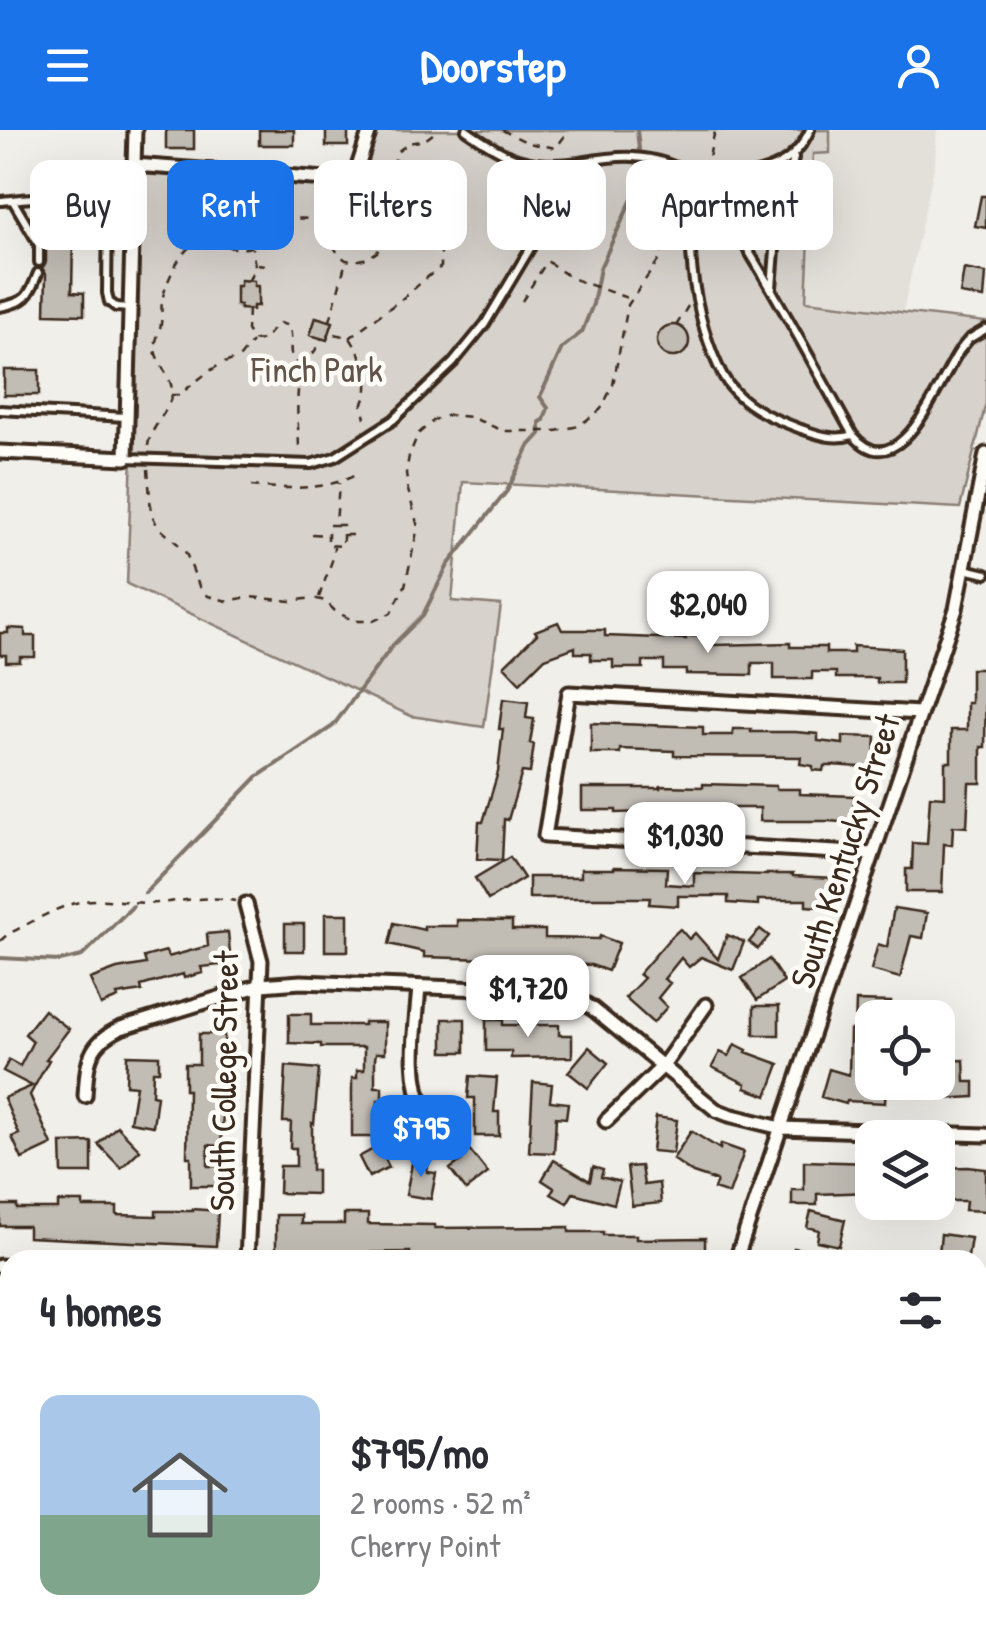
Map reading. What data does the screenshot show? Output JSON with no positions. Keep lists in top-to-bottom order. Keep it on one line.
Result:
{"streets":{"street":["South Kentucky Street","South College Street"]},"parks":["Finch Park"],"page":{"header":"Doorstep","chip":["Buy","Rent","Filters","New","Apartment"],"price":["$2,040","$1,030","$1,720","$795"],"heading":"4 homes","list":[{"name":"$795/mo","note":"2 rooms · 52 m² · Cherry Point"}]}}
